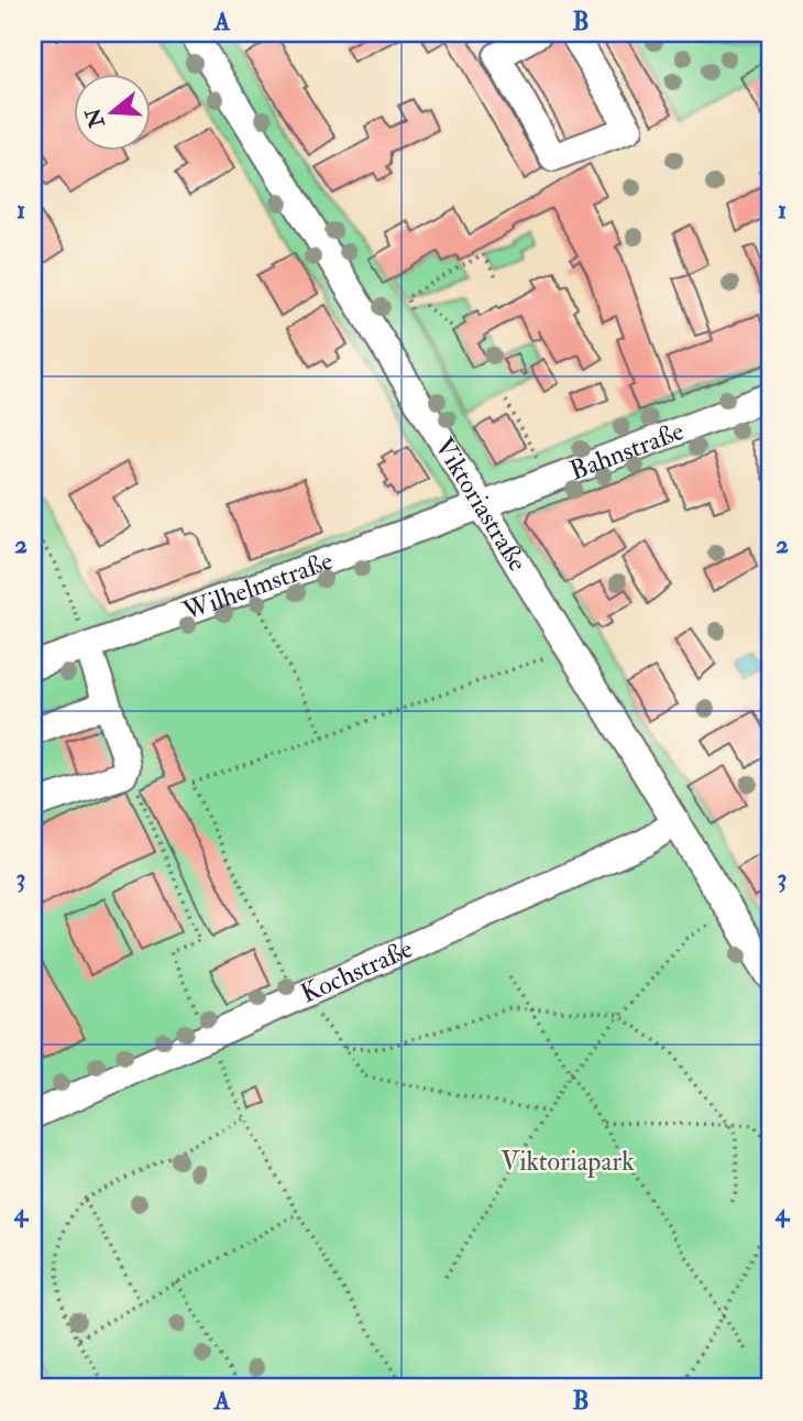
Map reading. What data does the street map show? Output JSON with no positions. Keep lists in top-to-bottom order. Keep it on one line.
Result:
{"streets":{"street":["Bahnstraße","Viktoriastraße","Wilhelmstraße","Kochstraße"]},"crossings":[["Bahnstraße","Viktoriastraße"],["Bahnstraße","Wilhelmstraße"],["Viktoriastraße","Wilhelmstraße"],["Viktoriastraße","Kochstraße"]],"parks":["Viktoriapark"],"north":"left","grid":{"columns":["A","B"],"rows":["1","2","3","4"]}}
